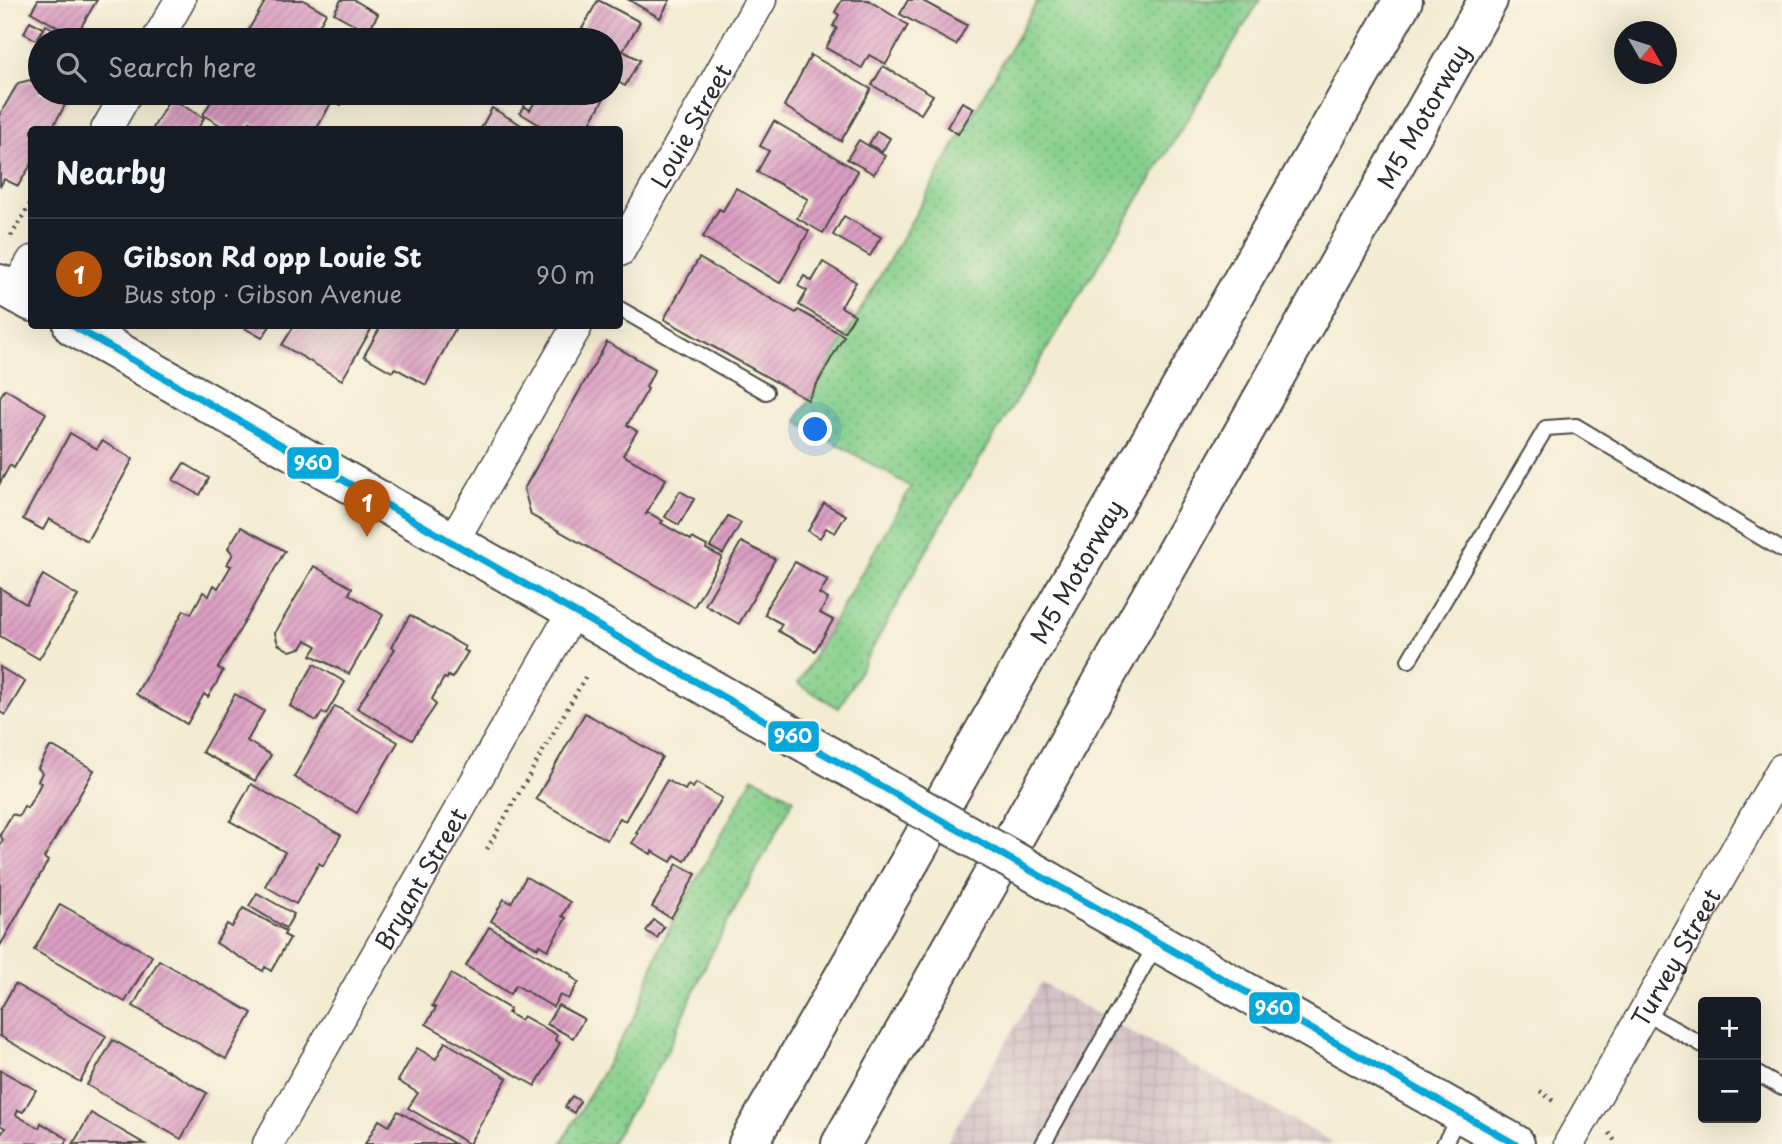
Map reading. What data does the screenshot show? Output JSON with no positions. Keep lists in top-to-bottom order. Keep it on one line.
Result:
{"streets":{"main road":["M5 Motorway"],"street":["Louie Street","Bryant Street","Turvey Street"]},"lines":["transit line 960"],"north":"bottom right","page":{"search":"Search here","heading":"Nearby","list":[{"mark":"1","name":"Gibson Rd opp Louie St","note":"Bus stop · Gibson Avenue","value":"90 m"}],"pins":"1","map_buttons":["+","−"]}}
